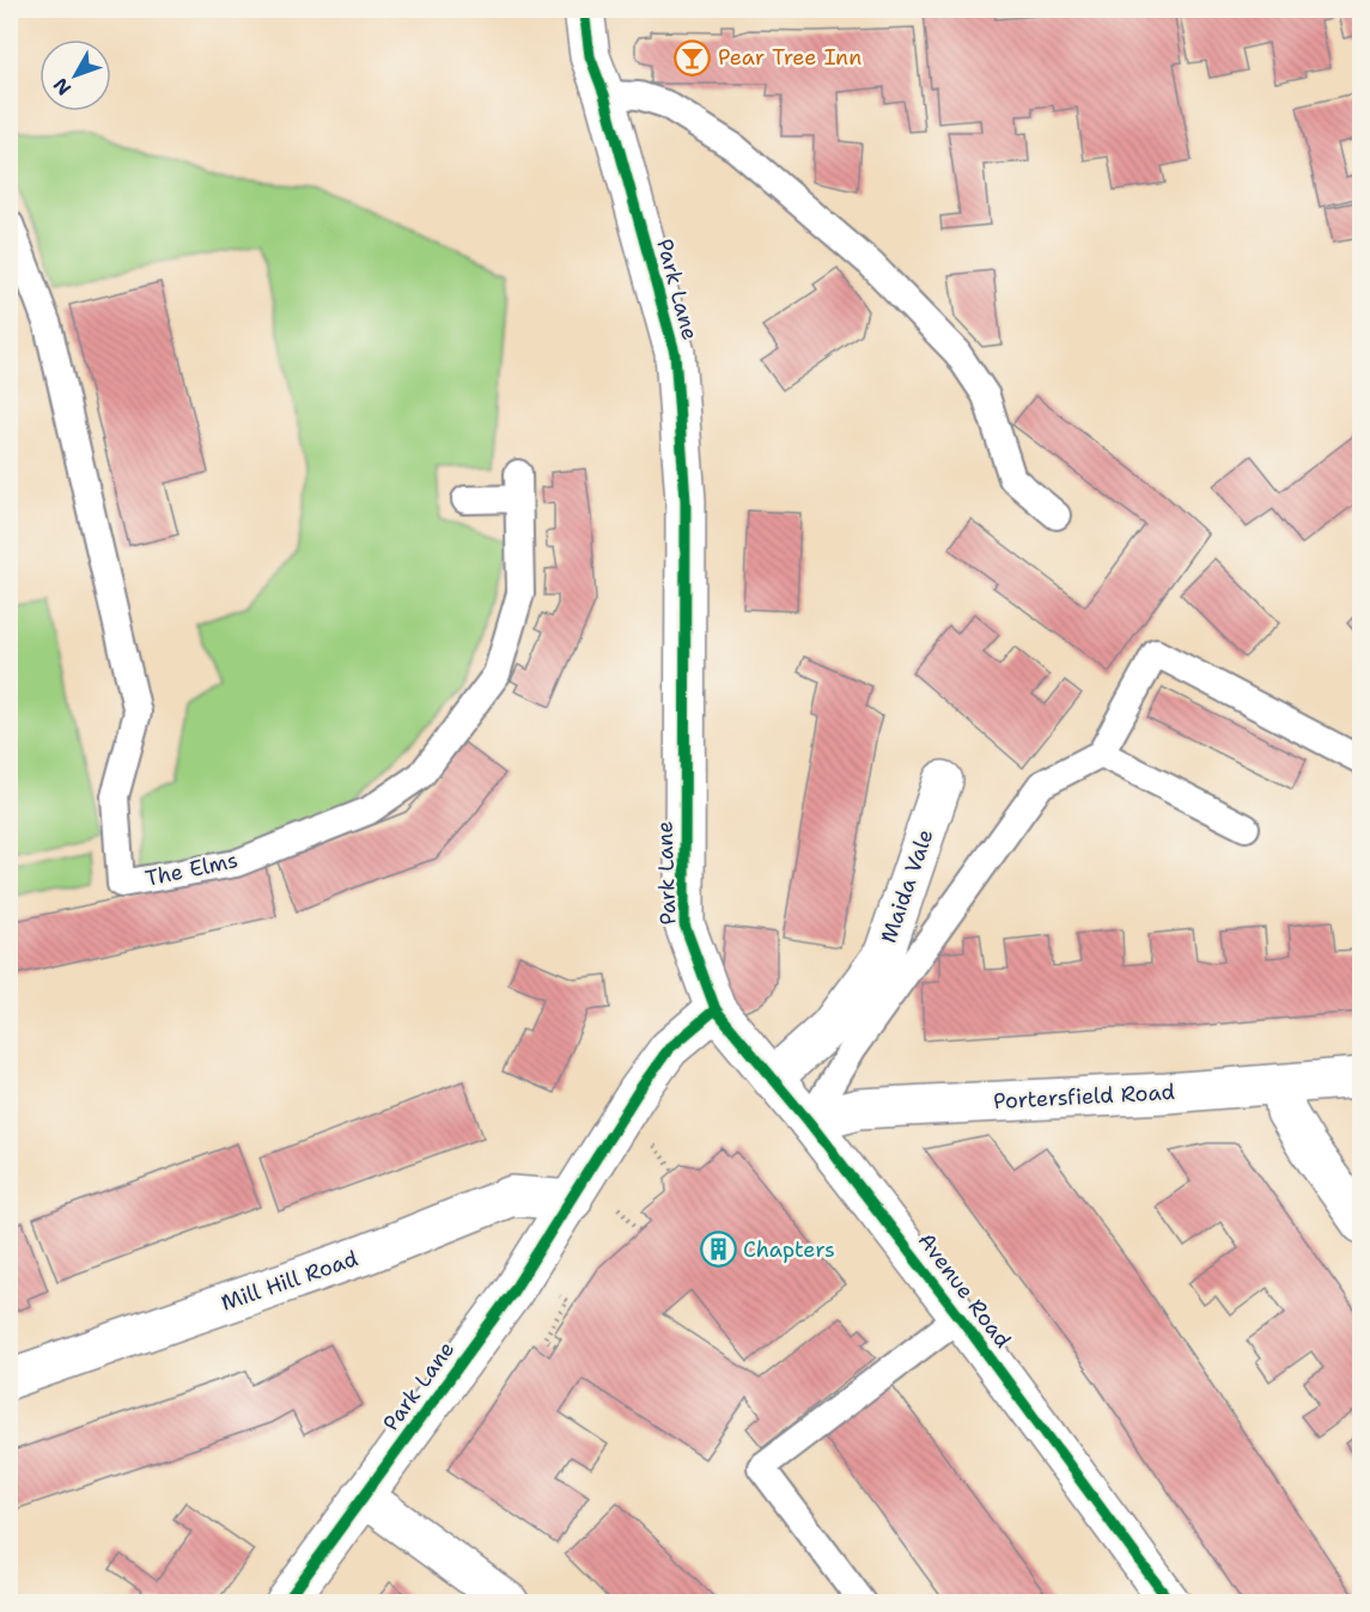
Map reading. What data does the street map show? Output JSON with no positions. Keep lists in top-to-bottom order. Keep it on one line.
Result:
{"streets":{"street":["Park Lane","Maida Vale","Portersfield Road","Mill Hill Road","Avenue Road"],"lane":["The Elms"]},"crossings":[["Park Lane","Mill Hill Road"],["Park Lane","Avenue Road"],["Maida Vale","Avenue Road"],["Portersfield Road","Avenue Road"]],"places":{"bar":["Pear Tree Inn"],"building":["Chapters"]},"north":"bottom left"}
